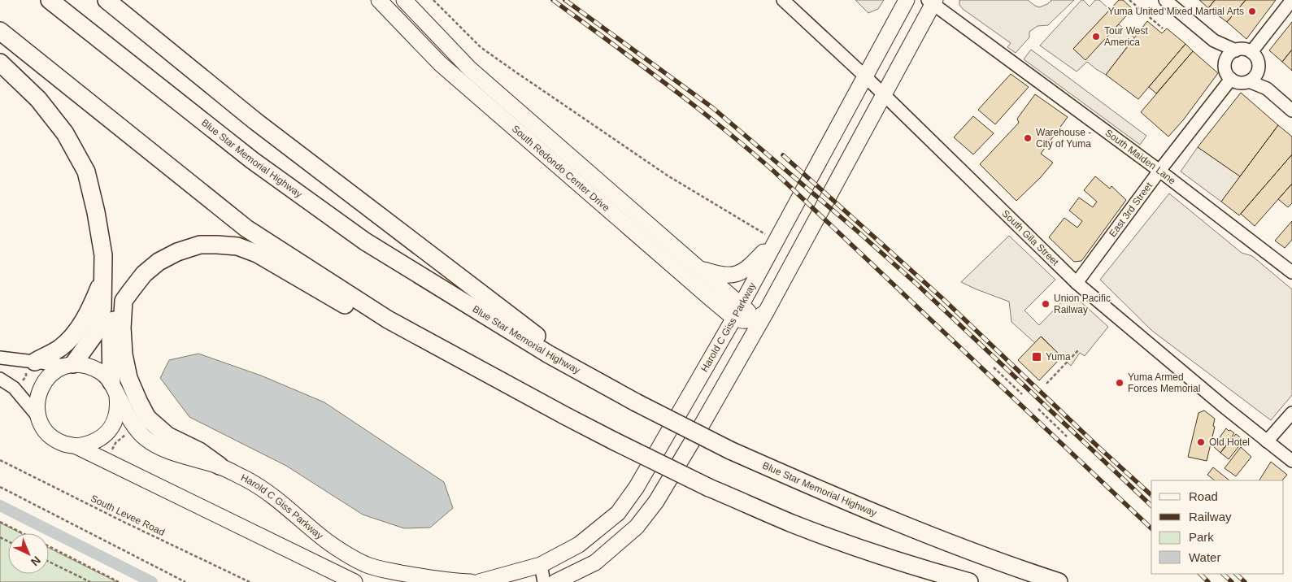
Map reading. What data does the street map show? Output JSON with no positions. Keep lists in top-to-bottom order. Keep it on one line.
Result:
{"streets":{"highway":["Blue Star Memorial Highway"],"main road":["South Redondo Center Drive","Harold C Giss Parkway"],"street":["South Maiden Lane","East 3rd Street","South Gila Street"],"path":["South Levee Road"]},"crossings":[["South Maiden Lane","East 3rd Street"],["South Redondo Center Drive","Harold C Giss Parkway"],["East 3rd Street","South Gila Street"],["South Gila Street","Harold C Giss Parkway"]],"places":{"other":["Yuma United Mixed Martial Arts","Tour West America","Warehouse - City of Yuma","Union Pacific Railway","Yuma Armed Forces Memorial","Old Hotel"],"transit":["Yuma"]},"legend":["Road","Railway","Park","Water"],"north":"bottom right"}
